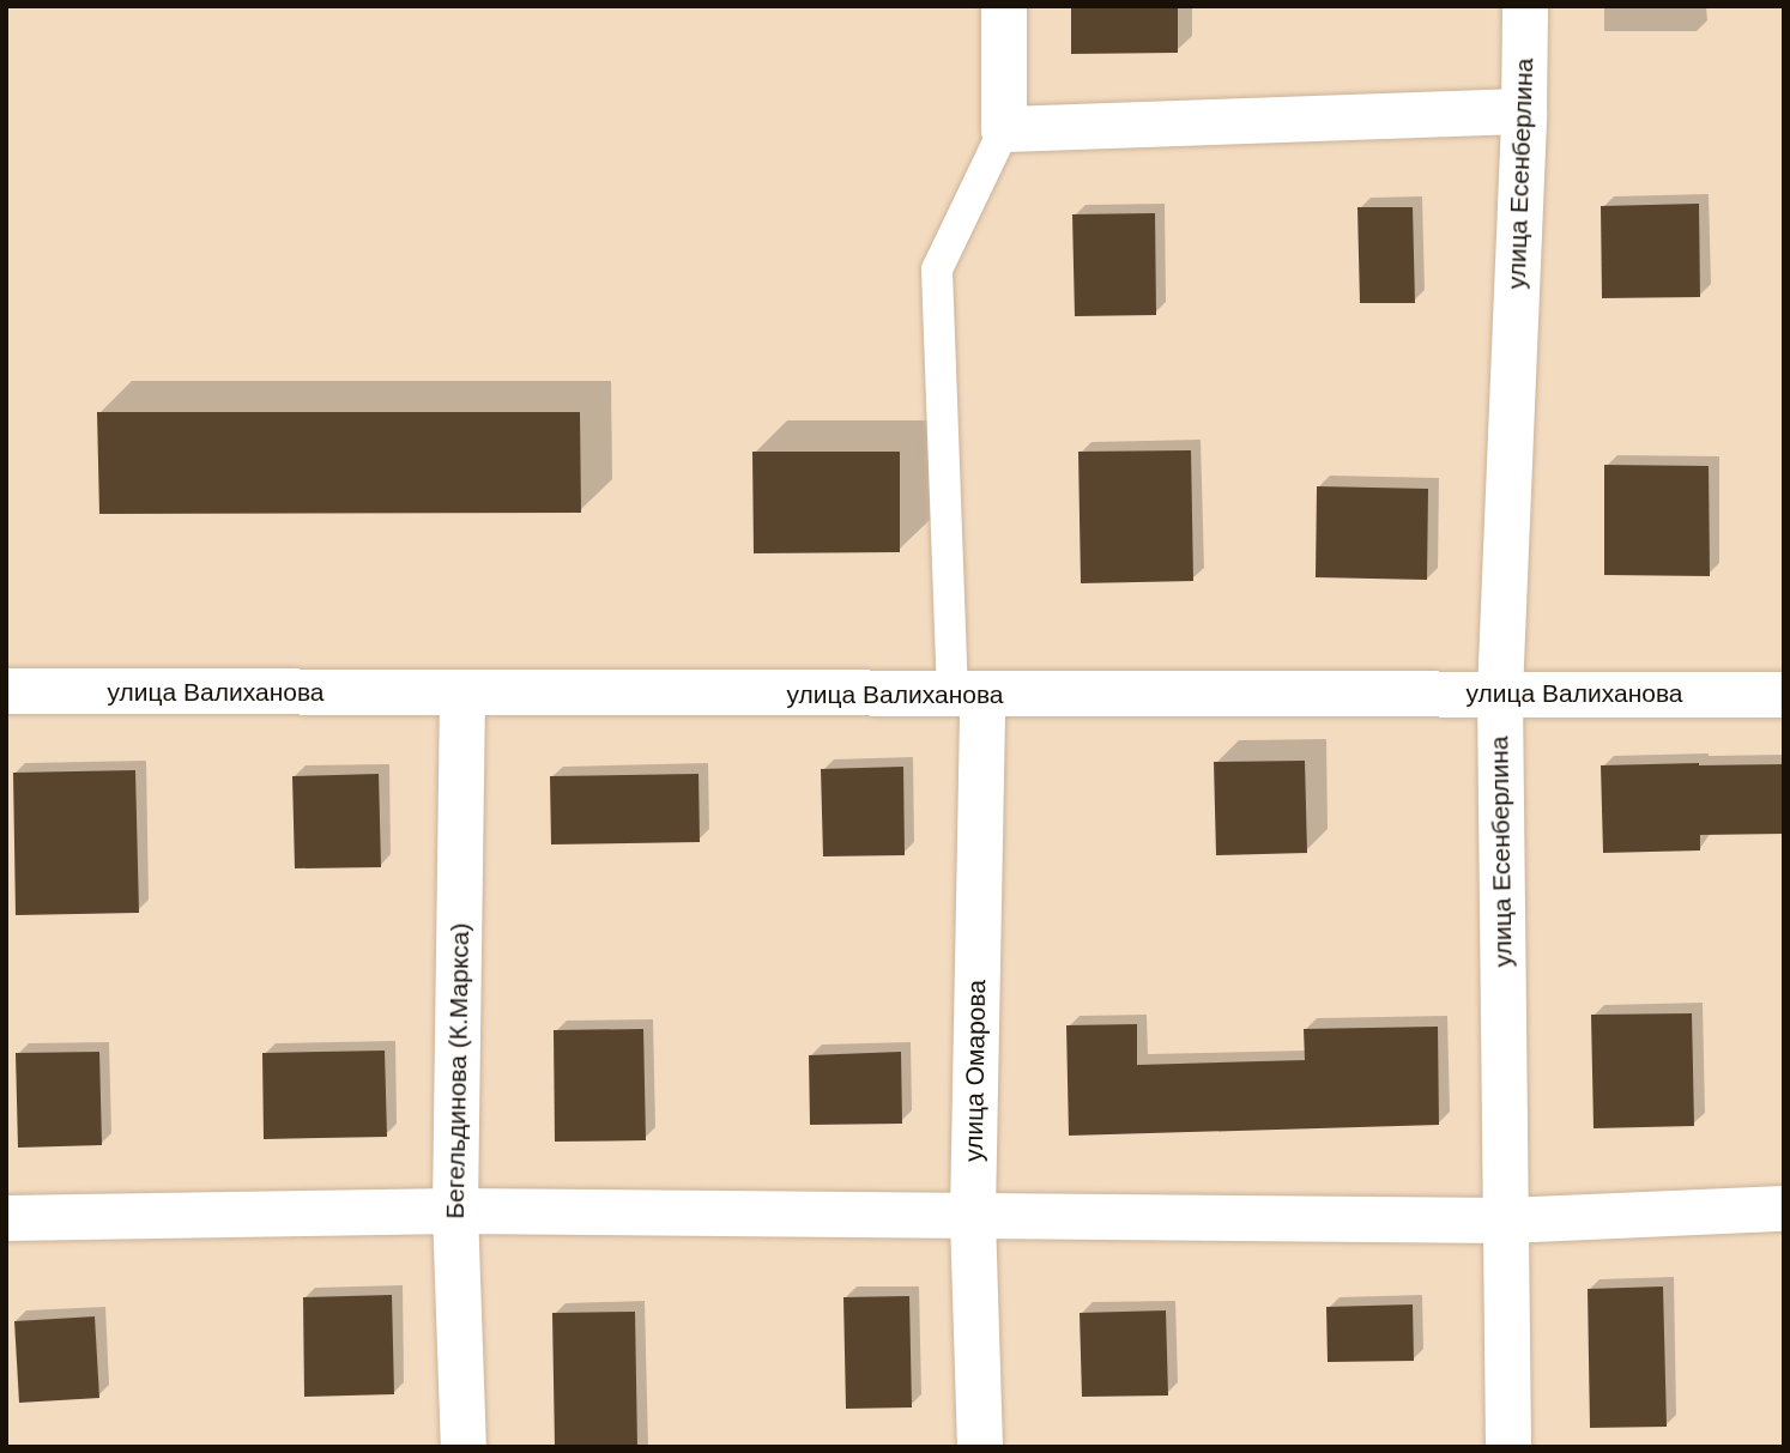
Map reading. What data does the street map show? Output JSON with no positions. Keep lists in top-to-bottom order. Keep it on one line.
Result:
{"streets":{"street":["улица Есенберлина","улица Валиханова","Бегельдинова (К.Маркса)","улица Омарова"]},"crossings":[["улица Есенберлина","улица Валиханова"],["улица Валиханова","Бегельдинова (К.Маркса)"],["улица Валиханова","улица Омарова"]]}
